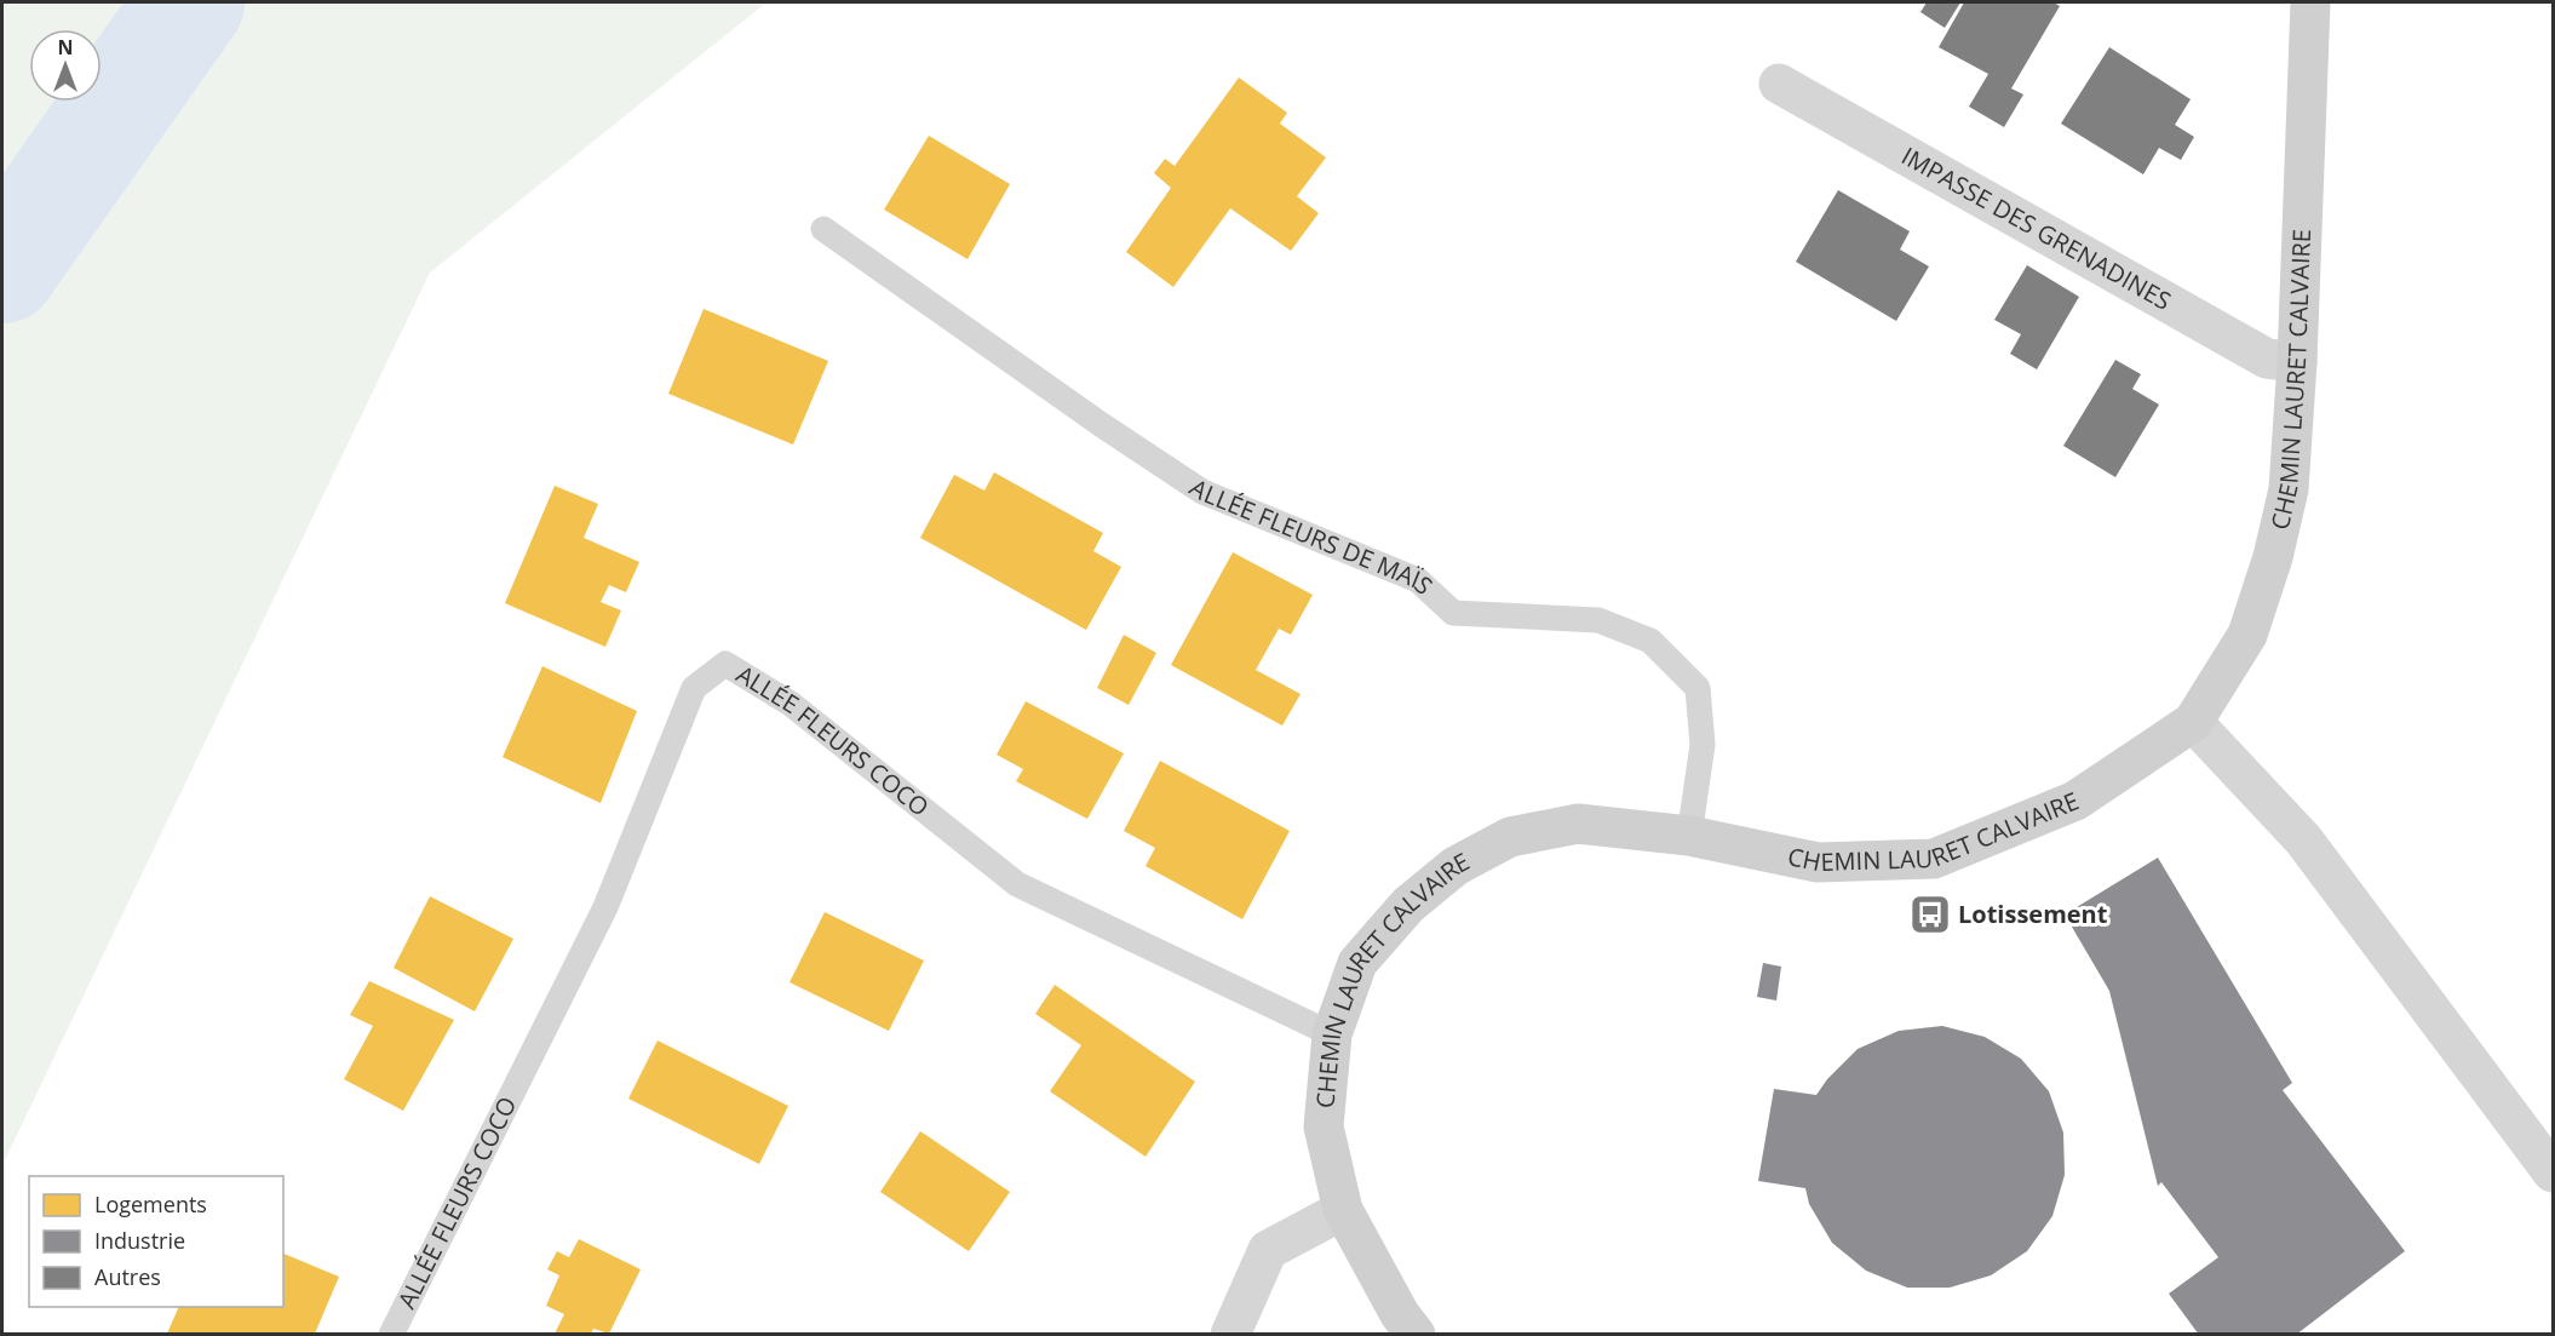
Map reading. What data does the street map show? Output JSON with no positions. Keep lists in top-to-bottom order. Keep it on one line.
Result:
{"streets":{"main road":["CHEMIN LAURET CALVAIRE"],"street":["IMPASSE DES GRENADINES"],"lane":["ALLÉE FLEURS DE MAÏS","ALLÉE FLEURS COCO"]},"crossings":[["IMPASSE DES GRENADINES","CHEMIN LAURET CALVAIRE"],["CHEMIN LAURET CALVAIRE","ALLÉE FLEURS DE MAÏS"],["CHEMIN LAURET CALVAIRE","ALLÉE FLEURS COCO"]],"places":{"bus stop":["Lotissement"]},"legend":["Logements","Industrie","Autres"],"north":"top"}
